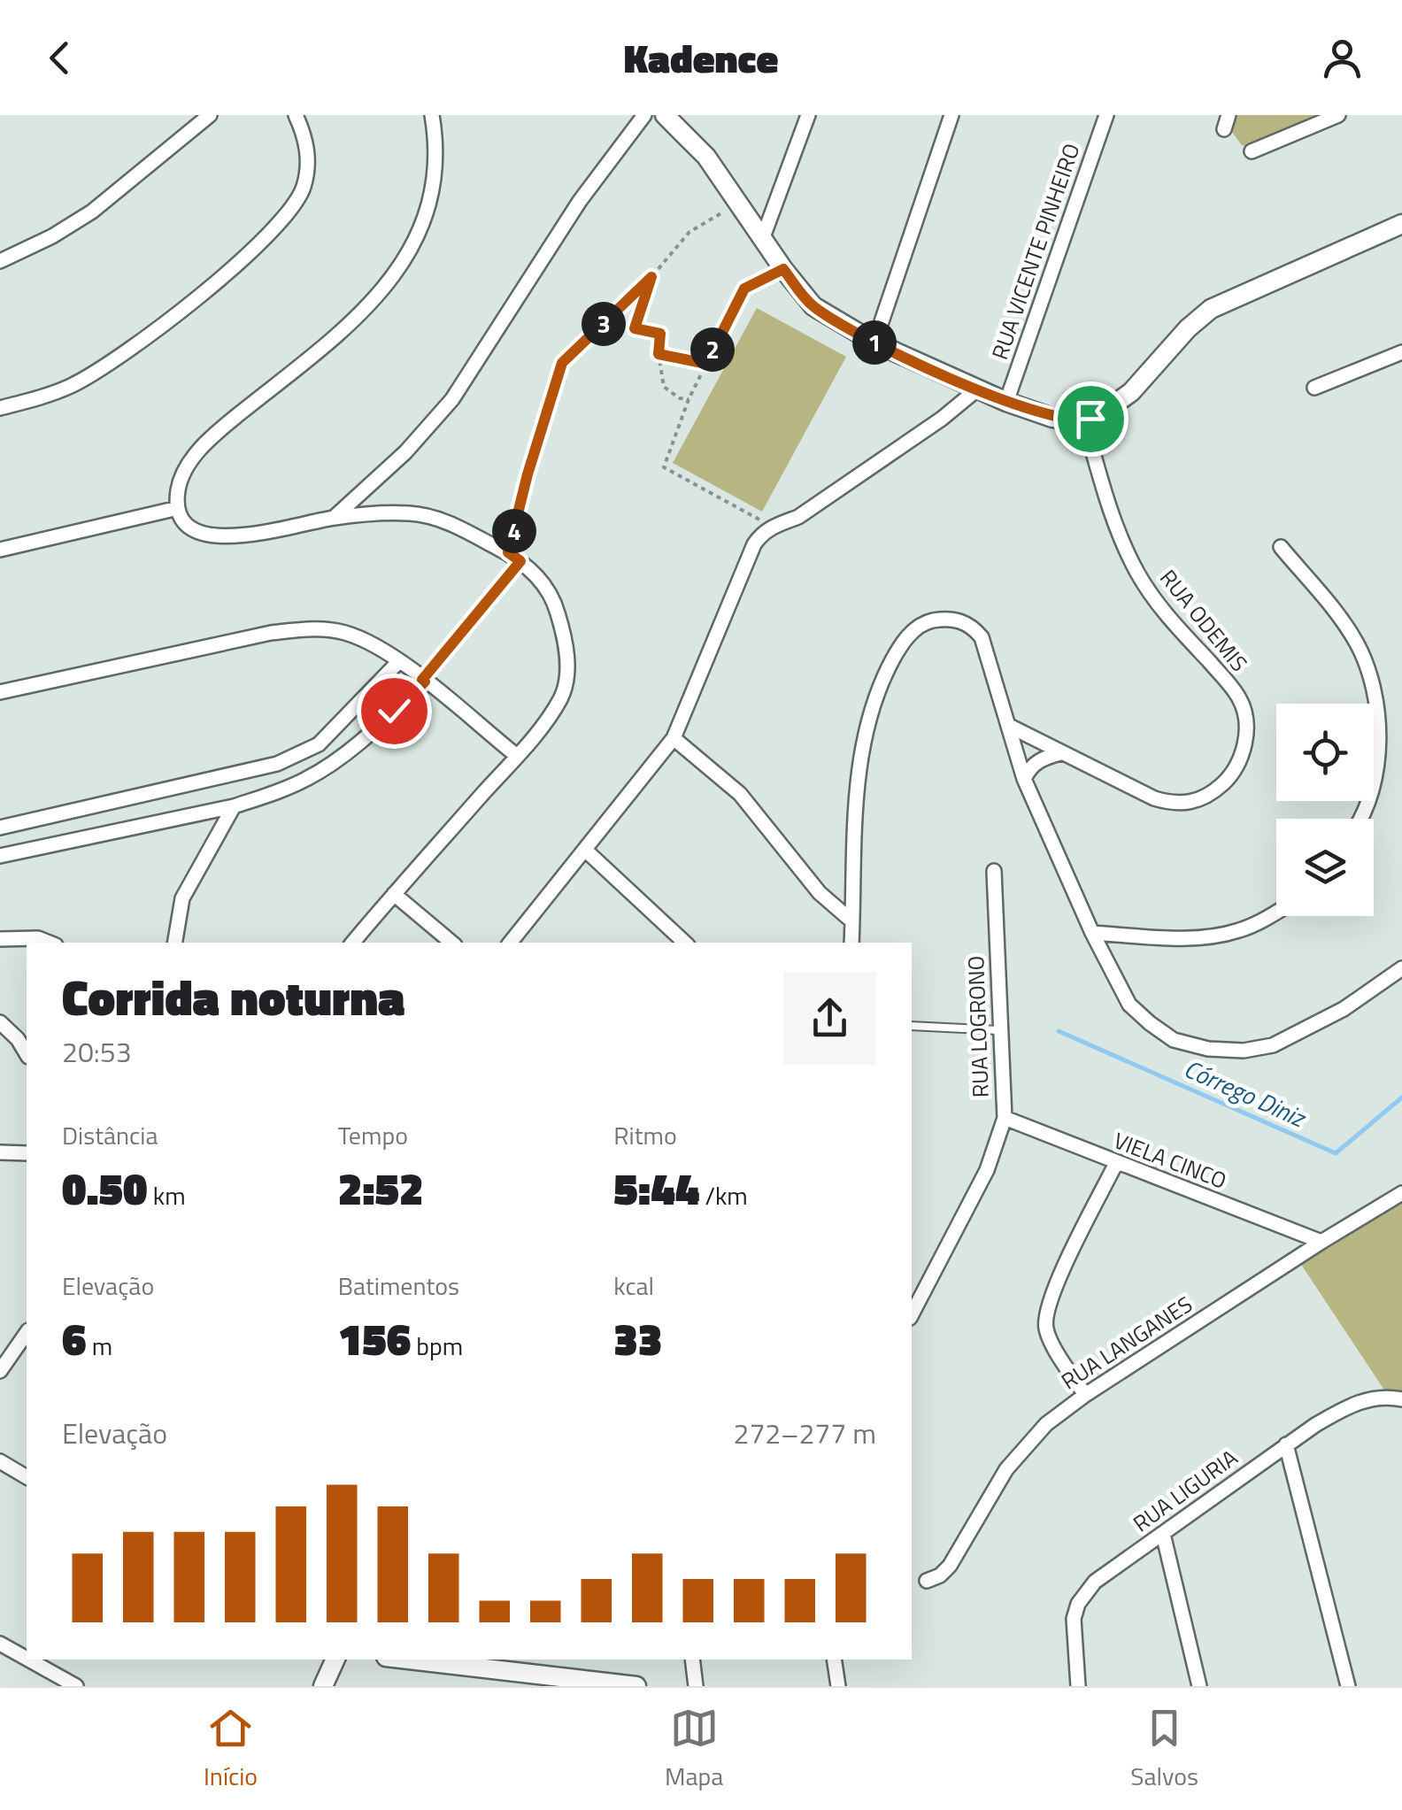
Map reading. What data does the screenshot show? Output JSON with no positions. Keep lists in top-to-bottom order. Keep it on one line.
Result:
{"streets":{"street":["RUA VICENTE PINHEIRO","RUA ODEMIS","RUA LOGRONO","VIELA CINCO","RUA LANGANES","RUA LIGURIA"]},"crossings":[["RUA LOGRONO","VIELA CINCO"],["VIELA CINCO","RUA LANGANES"]],"water":["Córrego Diniz"],"page":{"header":"Kadence","pins":["3","1","2","4"],"heading":["Corrida noturna","20:53"],"stats":[["Distância","0.50 km"],["Tempo","2:52"],["Ritmo","5:44 /km"],["Elevação","6 m"],["Batimentos","156 bpm"],["kcal","33"]],"chart":["Elevação","272–277 m"],"tabs":["Início","Mapa","Salvos"]}}
